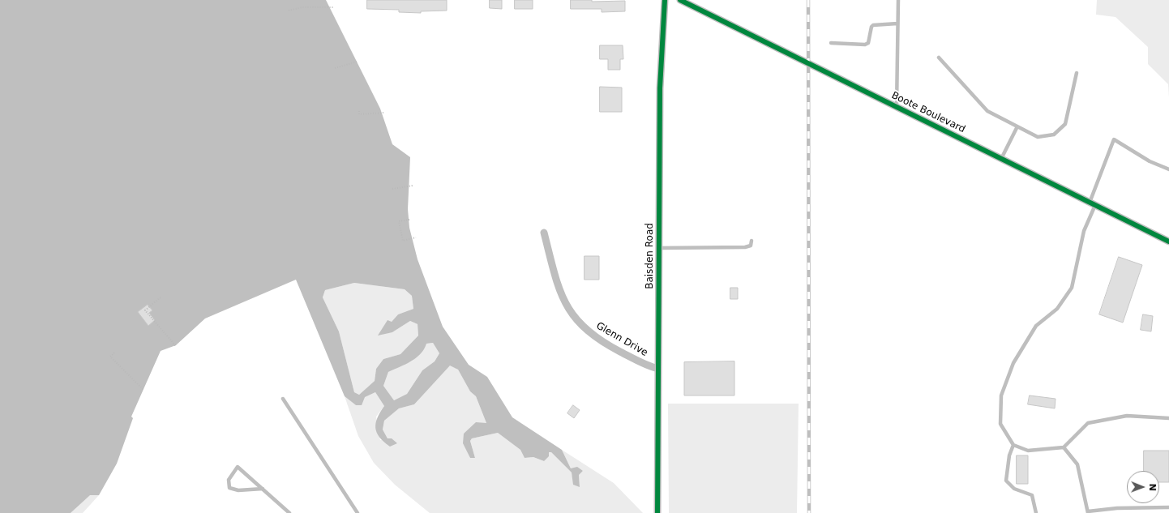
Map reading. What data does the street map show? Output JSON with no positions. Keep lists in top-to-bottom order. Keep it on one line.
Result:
{"streets":{"street":["Boote Boulevard","Baisden Road","Glenn Drive"]},"crossings":[["Baisden Road","Glenn Drive"]],"north":"right"}
